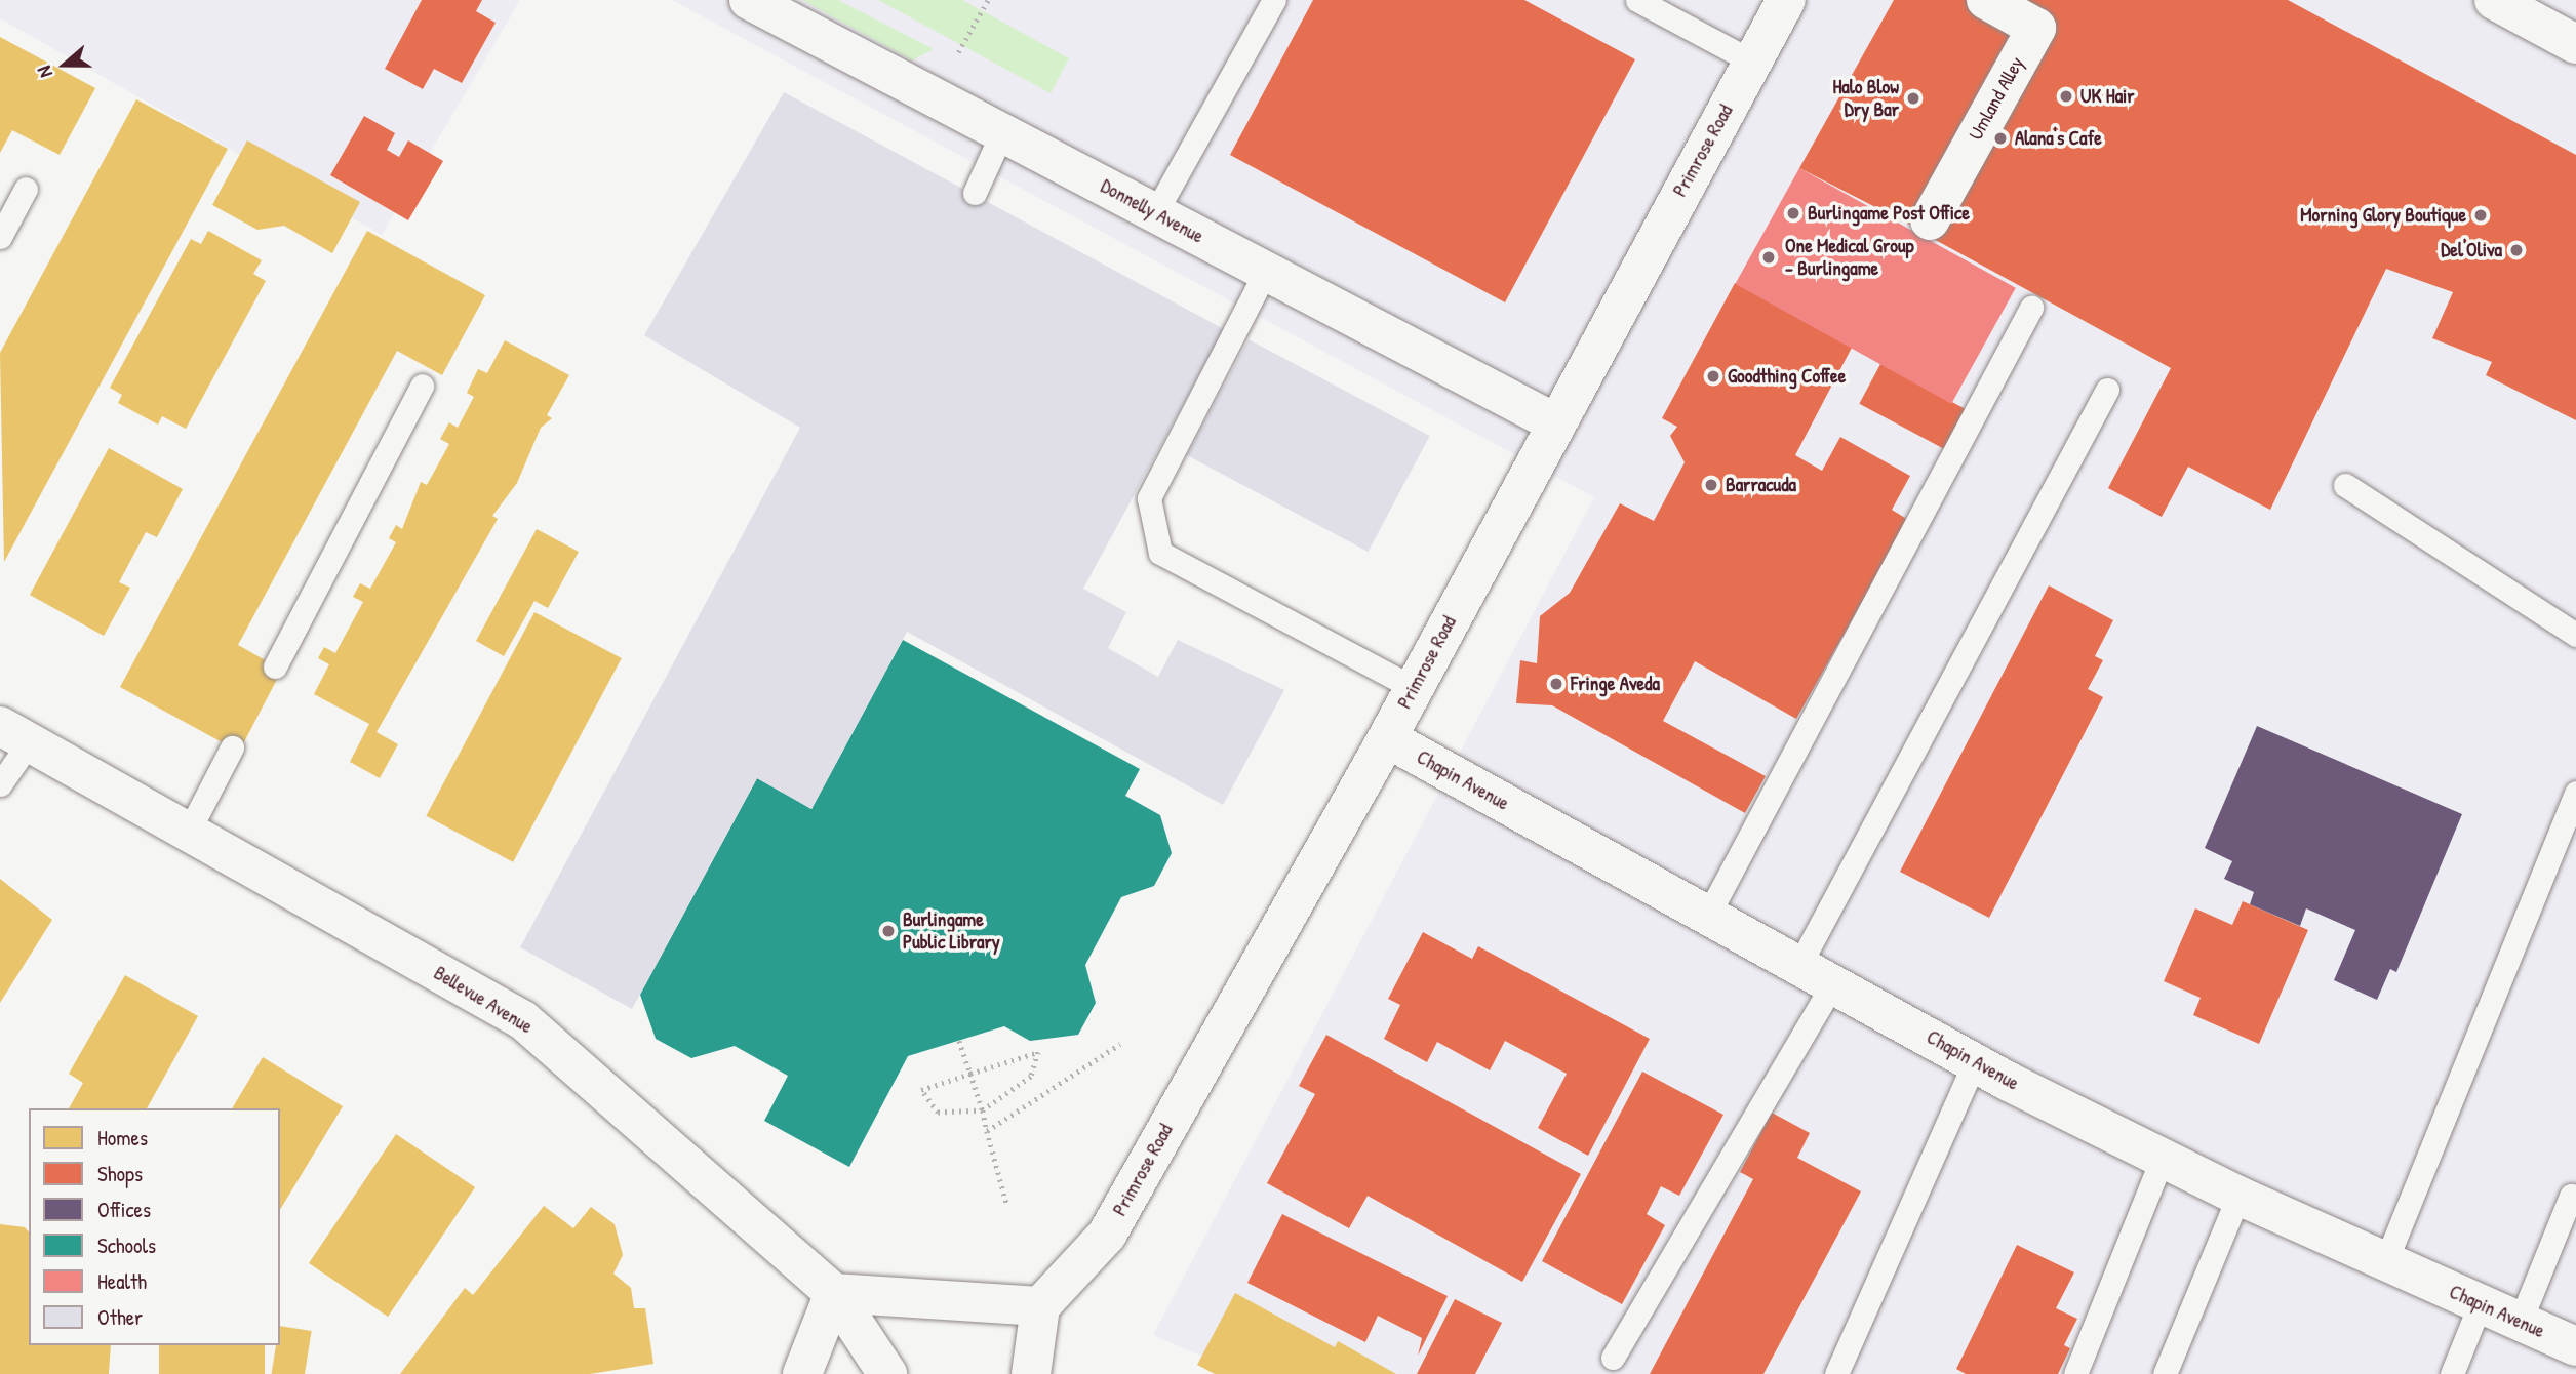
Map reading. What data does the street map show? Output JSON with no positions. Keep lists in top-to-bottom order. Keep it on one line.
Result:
{"streets":{"street":["Umland Alley","Primrose Road","Donnelly Avenue","Chapin Avenue","Bellevue Avenue"]},"crossings":[["Primrose Road","Donnelly Avenue"],["Primrose Road","Chapin Avenue"]],"places":["UK Hair","Halo Blow Dry Bar","Alana's Cafe","Burlingame Post Office","Morning Glory Boutique","Del'Oliva","One Medical Group – Burlingame","Goodthing Coffee","Barracuda","Fringe Aveda","Burlingame Public Library"],"legend":["Homes","Shops","Offices","Schools","Health","Other"],"north":"left"}
